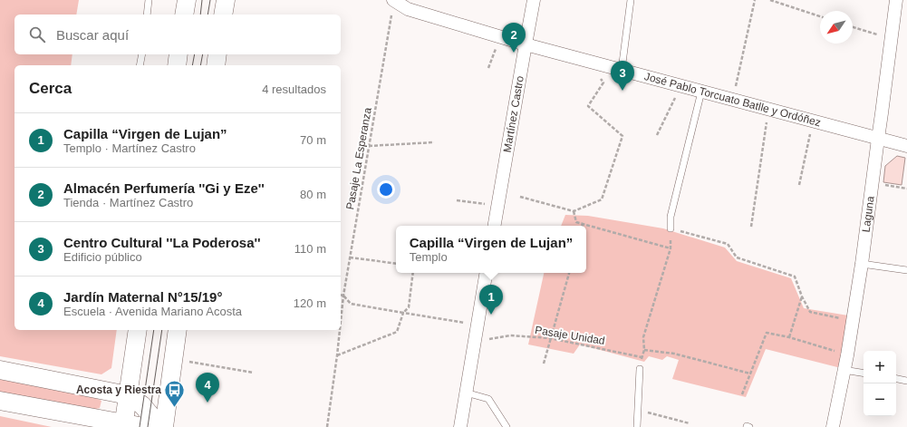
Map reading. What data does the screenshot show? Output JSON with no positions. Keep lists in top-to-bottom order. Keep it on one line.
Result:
{"streets":{"street":["José Pablo Torcuato Batlle y Ordóñez","Martínez Castro","Laguna"],"path":["Pasaje La Esperanza","Pasaje Unidad"]},"crossings":[["José Pablo Torcuato Batlle y Ordóñez","Martínez Castro"],["José Pablo Torcuato Batlle y Ordóñez","Pasaje La Esperanza"],["José Pablo Torcuato Batlle y Ordóñez","Laguna"]],"places":{"bus stop":["Acosta y Riestra"]},"north":"bottom left","page":{"search":"Buscar aquí","pins":["2","3","1","4"],"heading":["Cerca","4 resultados"],"list":[{"mark":"1","name":"Capilla “Virgen de Lujan”","note":"Templo · Martínez Castro","value":"70 m"},{"mark":"2","name":"Almacén Perfumería ''Gi y Eze''","note":"Tienda · Martínez Castro","value":"80 m"},{"mark":"3","name":"Centro Cultural ''La Poderosa''","note":"Edificio público","value":"110 m"},{"mark":"4","name":"Jardín Maternal N°15/19°","note":"Escuela · Avenida Mariano Acosta","value":"120 m"}],"popup":["Capilla “Virgen de Lujan”","Templo"],"map_buttons":["+","−"]}}
